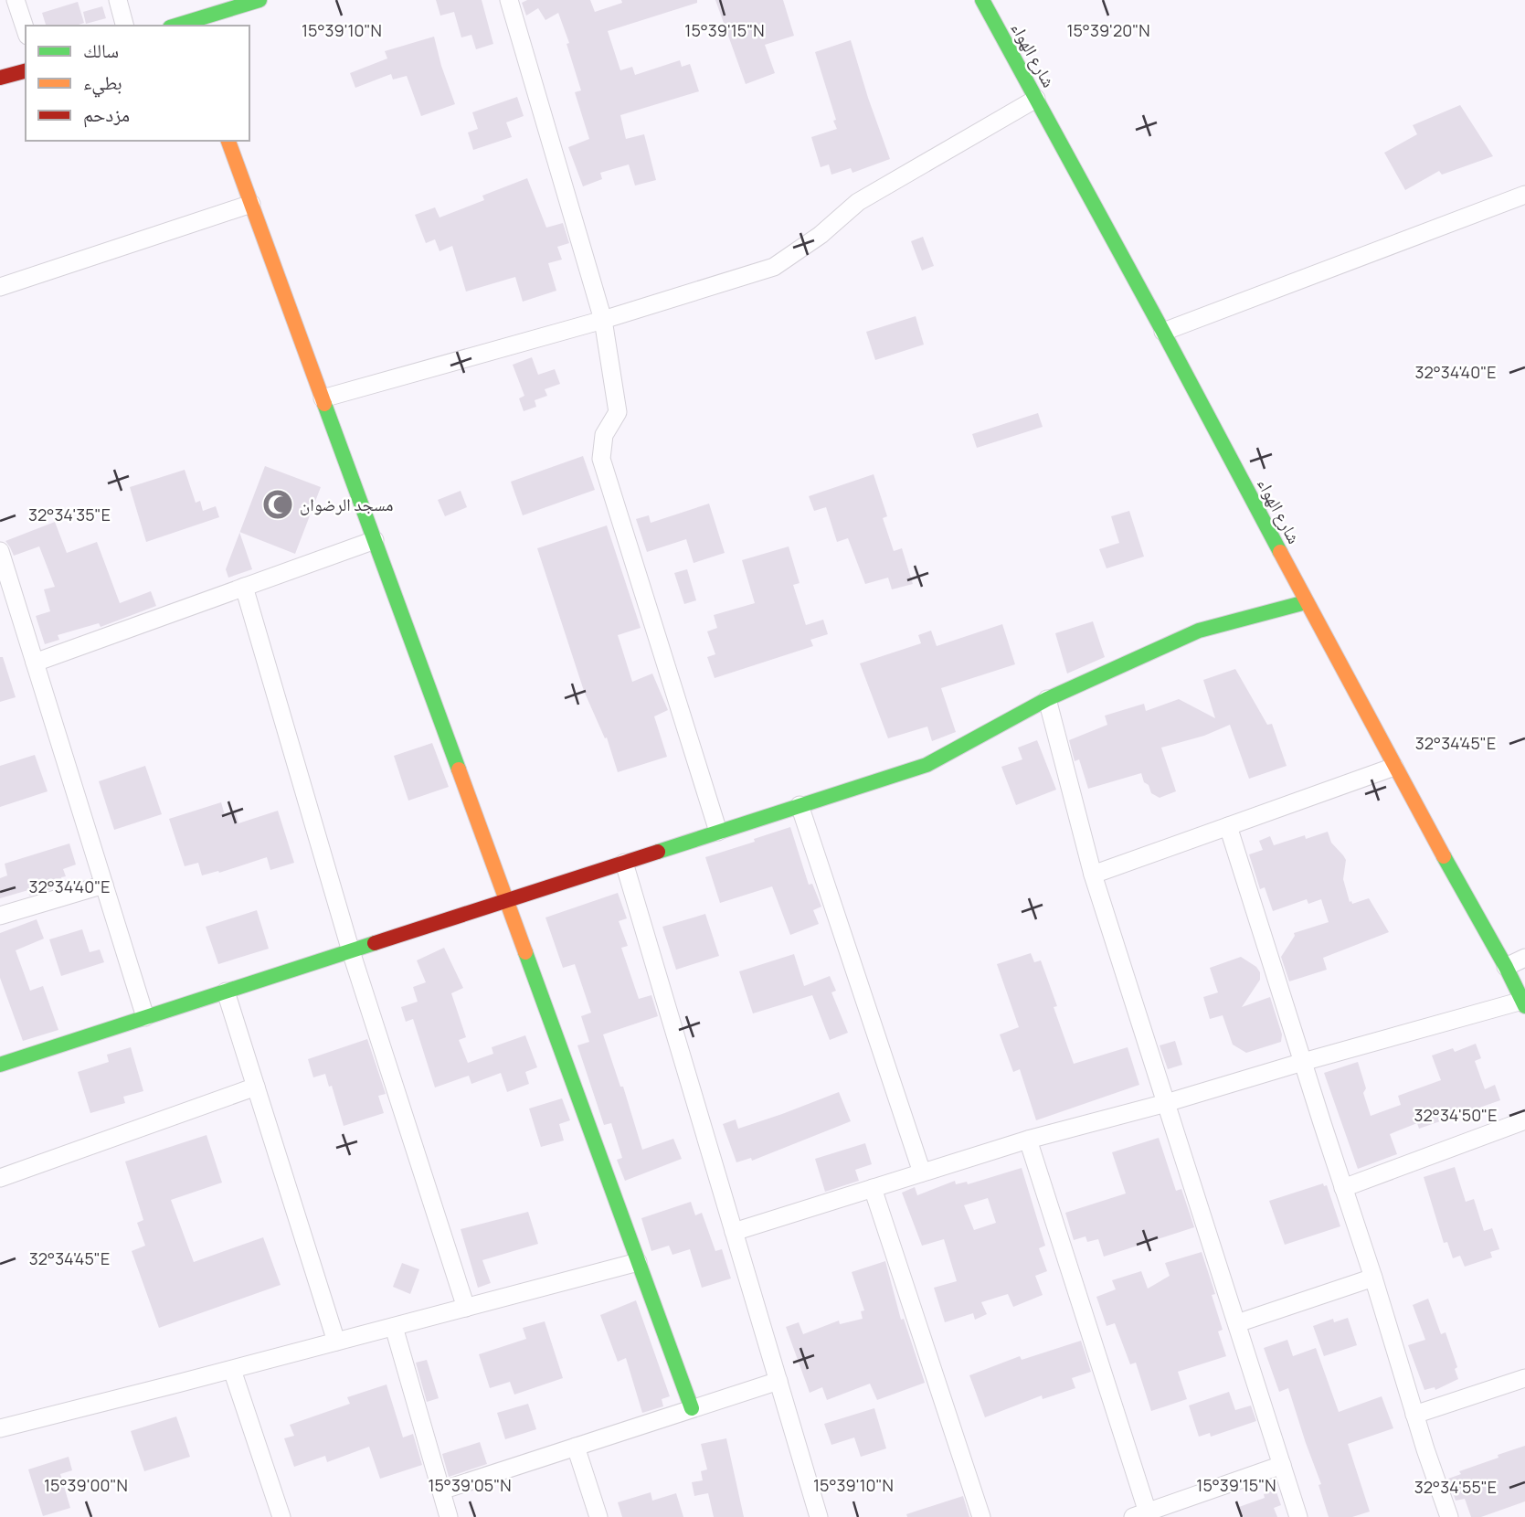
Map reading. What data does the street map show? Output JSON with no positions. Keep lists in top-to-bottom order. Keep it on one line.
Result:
{"streets":{"street":["شارع الهواء"]},"places":{"mosque":["مسجد الرضوان"]},"legend":["سالك","بطيء","مزدحم"],"coordinates":["15°39'10\"N","15°39'20\"N","15°39'15\"N","32°34'40\"E","32°34'35\"E","32°34'45\"E","32°34'50\"E","15°39'00\"N","15°39'05\"N","32°34'55\"E"]}
